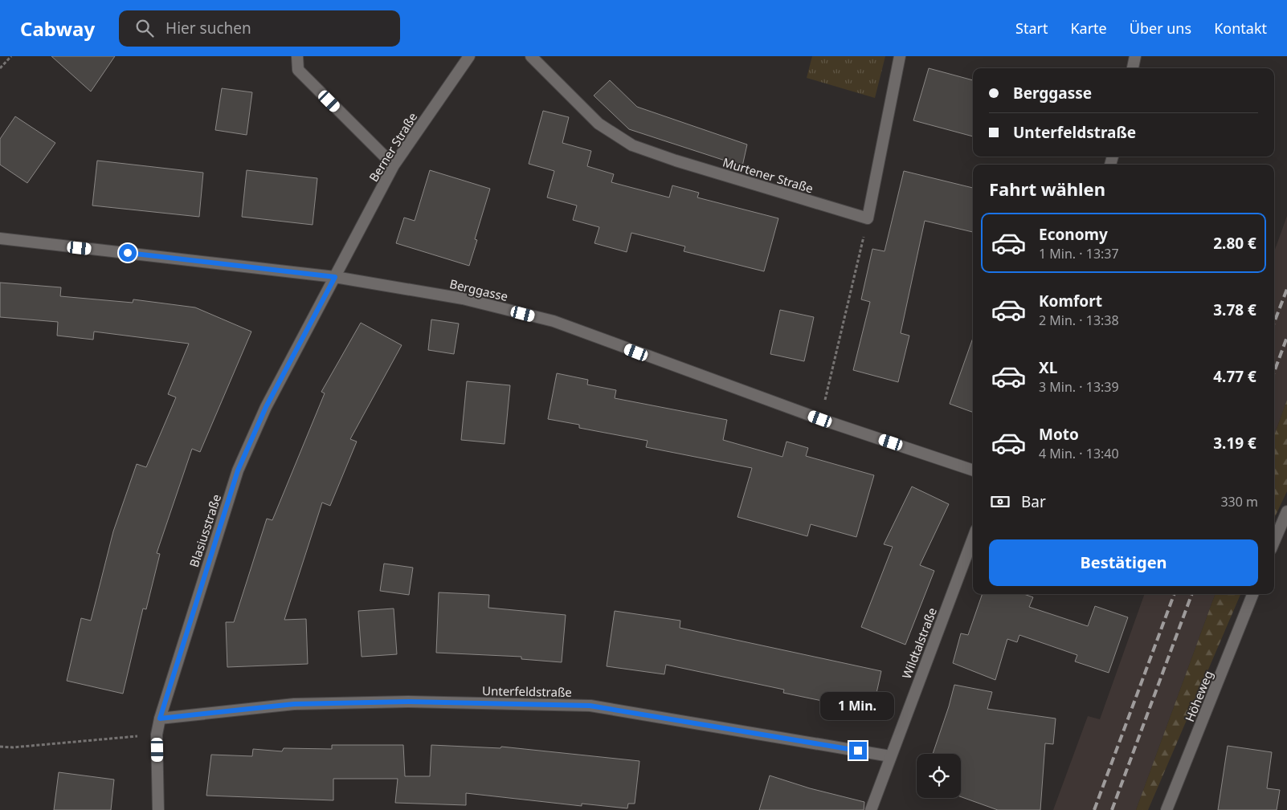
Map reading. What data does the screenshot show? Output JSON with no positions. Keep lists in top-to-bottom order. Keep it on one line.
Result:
{"streets":{"street":["Berner Straße","Murtener Straße","Berggasse","Blasiusstraße","Wildtalstraße","Unterfeldstraße","Höheweg"]},"crossings":[["Berner Straße","Berggasse"],["Berner Straße","Blasiusstraße"],["Berggasse","Blasiusstraße"],["Blasiusstraße","Unterfeldstraße"],["Wildtalstraße","Unterfeldstraße"]],"page":{"header":"Cabway","search":"Hier suchen","nav":["Start","Karte","Über uns","Kontakt"],"banner":["Berggasse","Unterfeldstraße"],"heading":"Fahrt wählen","list":[{"name":"Economy","note":"1 Min. · 13:37","value":"2.80 €"},{"name":"Komfort","note":"2 Min. · 13:38","value":"3.78 €"},{"name":"XL","note":"3 Min. · 13:39","value":"4.77 €"},{"name":"Moto","note":"4 Min. · 13:40","value":"3.19 €"}],"pay":["Bar","330 m"],"buttons":"Bestätigen","bubble":"1 Min."}}
